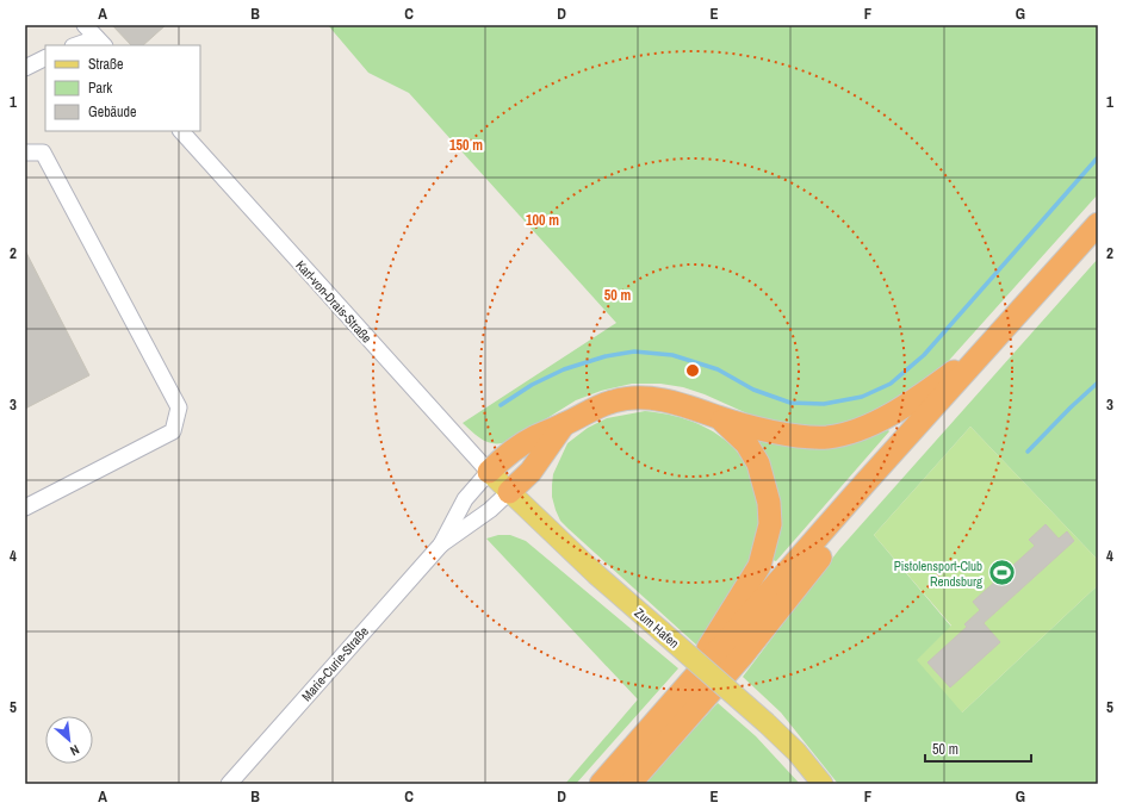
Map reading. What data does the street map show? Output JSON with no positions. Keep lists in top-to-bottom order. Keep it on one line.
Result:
{"streets":{"main road":["Zum Hafen"],"street":["Karl-von-Drais-Straße","Marie-Curie-Straße"]},"crossings":[["Karl-von-Drais-Straße","Zum Hafen"],["Karl-von-Drais-Straße","Marie-Curie-Straße"],["Zum Hafen","Marie-Curie-Straße"]],"places":{"sports":["Pistolensport-Club Rendsburg"]},"legend":["Straße","Park","Gebäude"],"scale_bar":"50 m","north":"bottom right","grid":{"columns":["A","B","C","D","E","F","G"],"rows":["1","2","3","4","5"]},"rings":["150 m","100 m","50 m"]}
